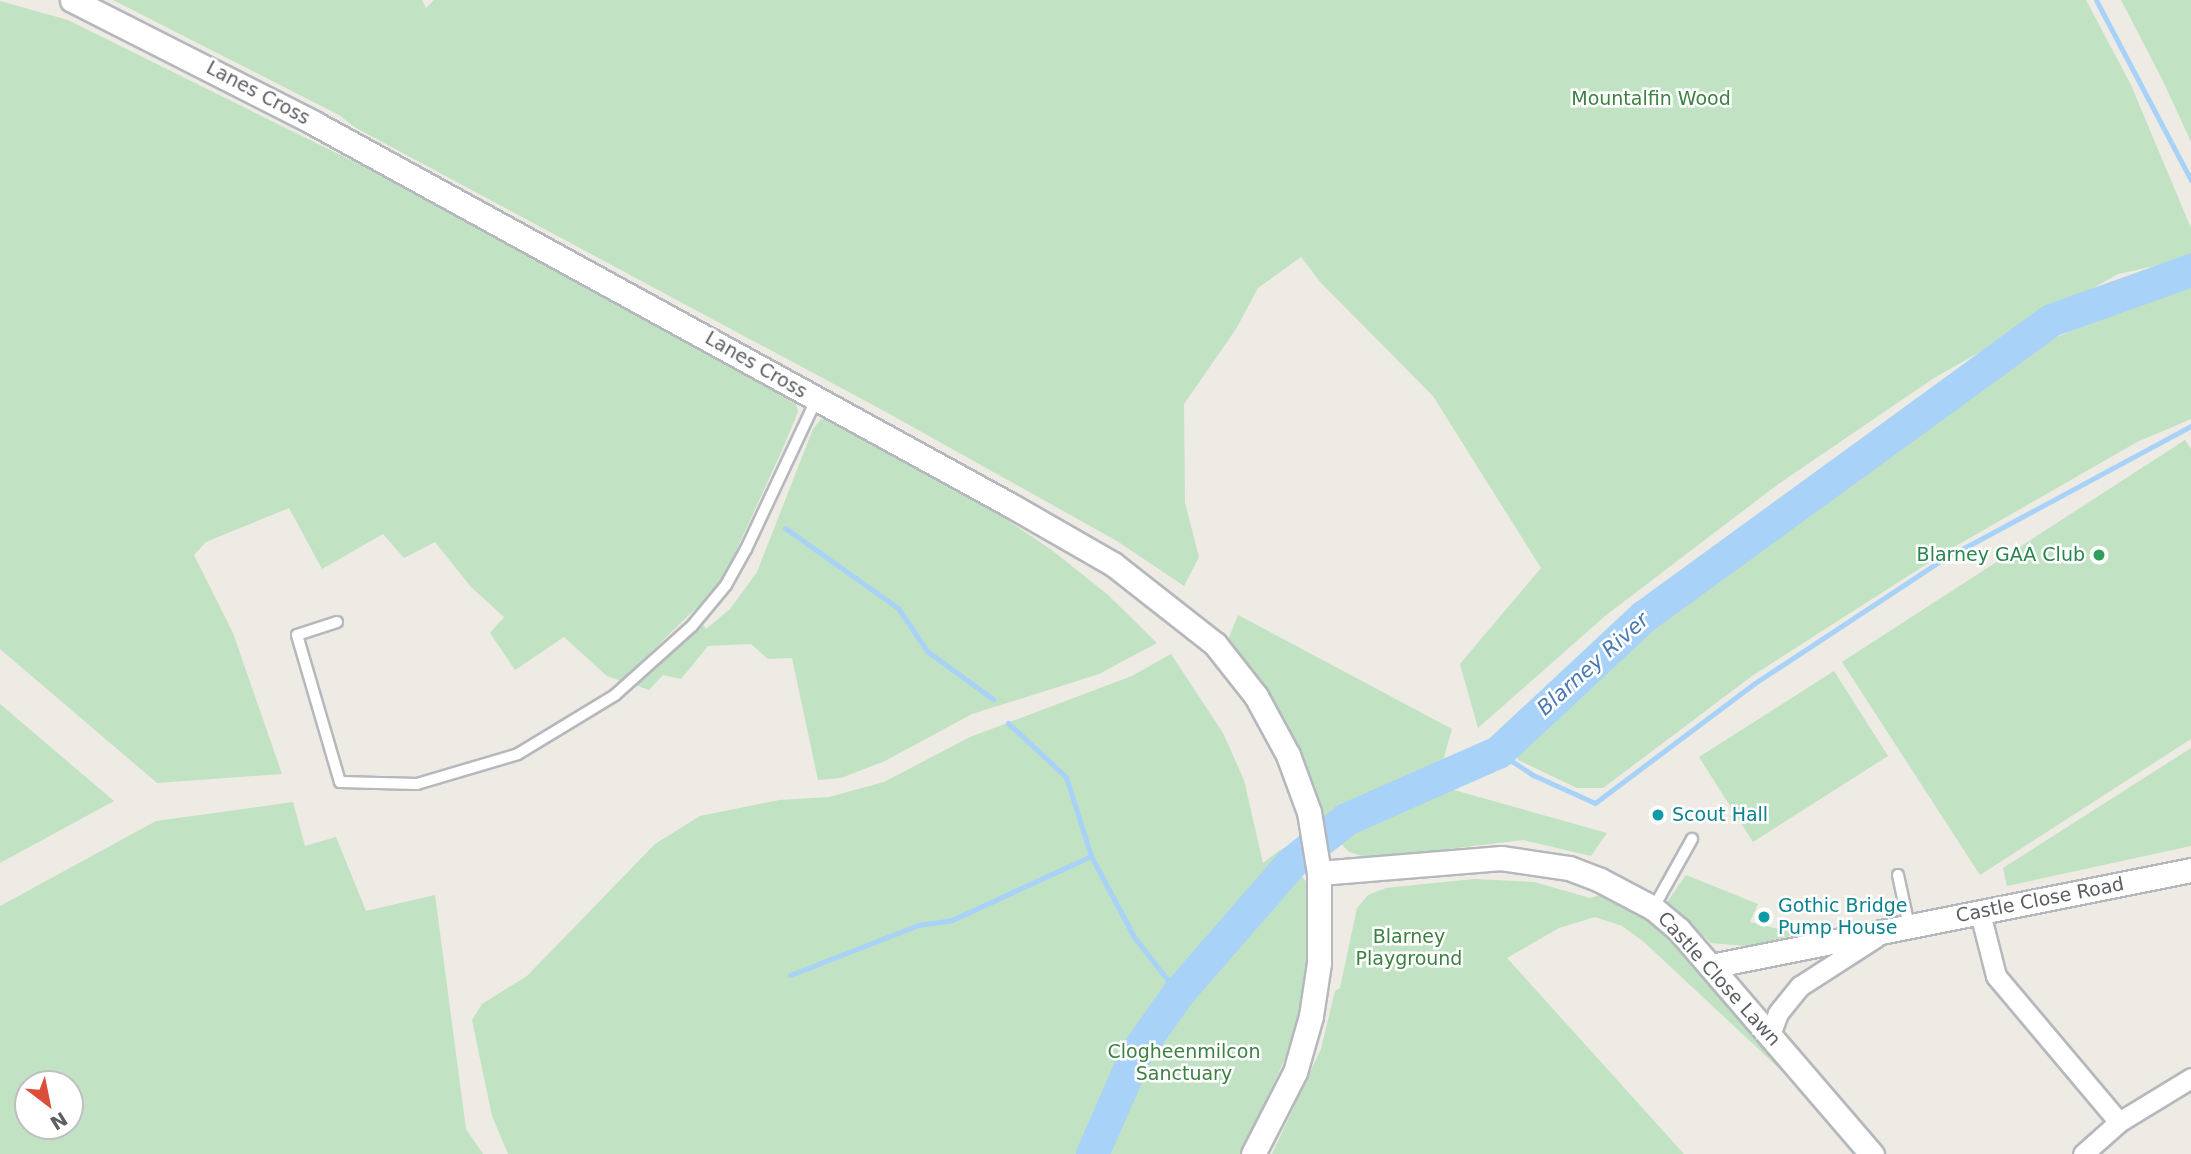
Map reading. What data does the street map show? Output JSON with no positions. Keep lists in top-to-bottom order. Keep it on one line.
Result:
{"streets":{"street":["Lanes Cross","Castle Close Road","Castle Close Lawn"]},"crossings":[["Lanes Cross","Castle Close Lawn"],["Castle Close Road","Castle Close Lawn"]],"water":["Blarney River"],"parks":["Mountalfin Wood","Blarney Playground","Clogheenmilcon Sanctuary"],"places":["Blarney GAA Club","Scout Hall","Gothic Bridge Pump House"],"north":"bottom right"}
